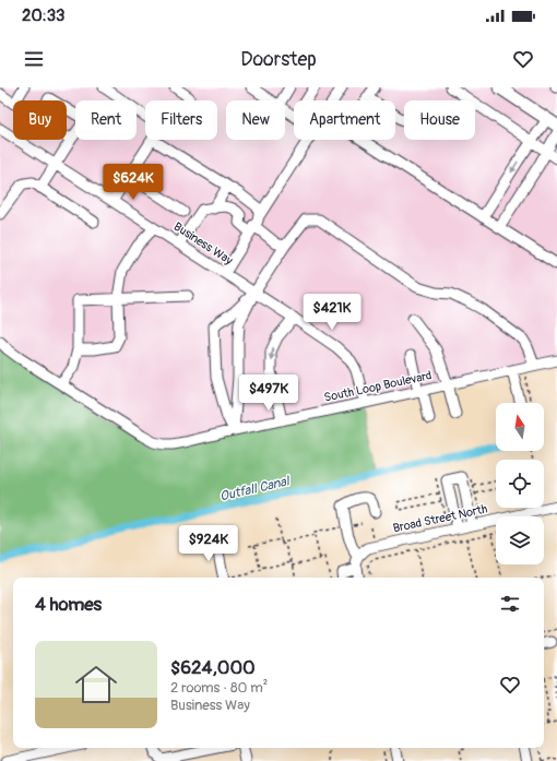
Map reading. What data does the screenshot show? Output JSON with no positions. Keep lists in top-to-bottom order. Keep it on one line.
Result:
{"streets":{"street":["Business Way","South Loop Boulevard","Broad Street North"]},"crossings":[["Business Way","South Loop Boulevard"]],"water":["Outfall Canal"],"north":"top","page":{"status":"20:33","header":"Doorstep","chip":["Buy","Rent","Filters","New","Apartment","House"],"price":["$624K","$421K","$497K","$924K"],"heading":"4 homes","list":[{"name":"$624,000","note":"2 rooms · 80 m² · Business Way"}]}}
